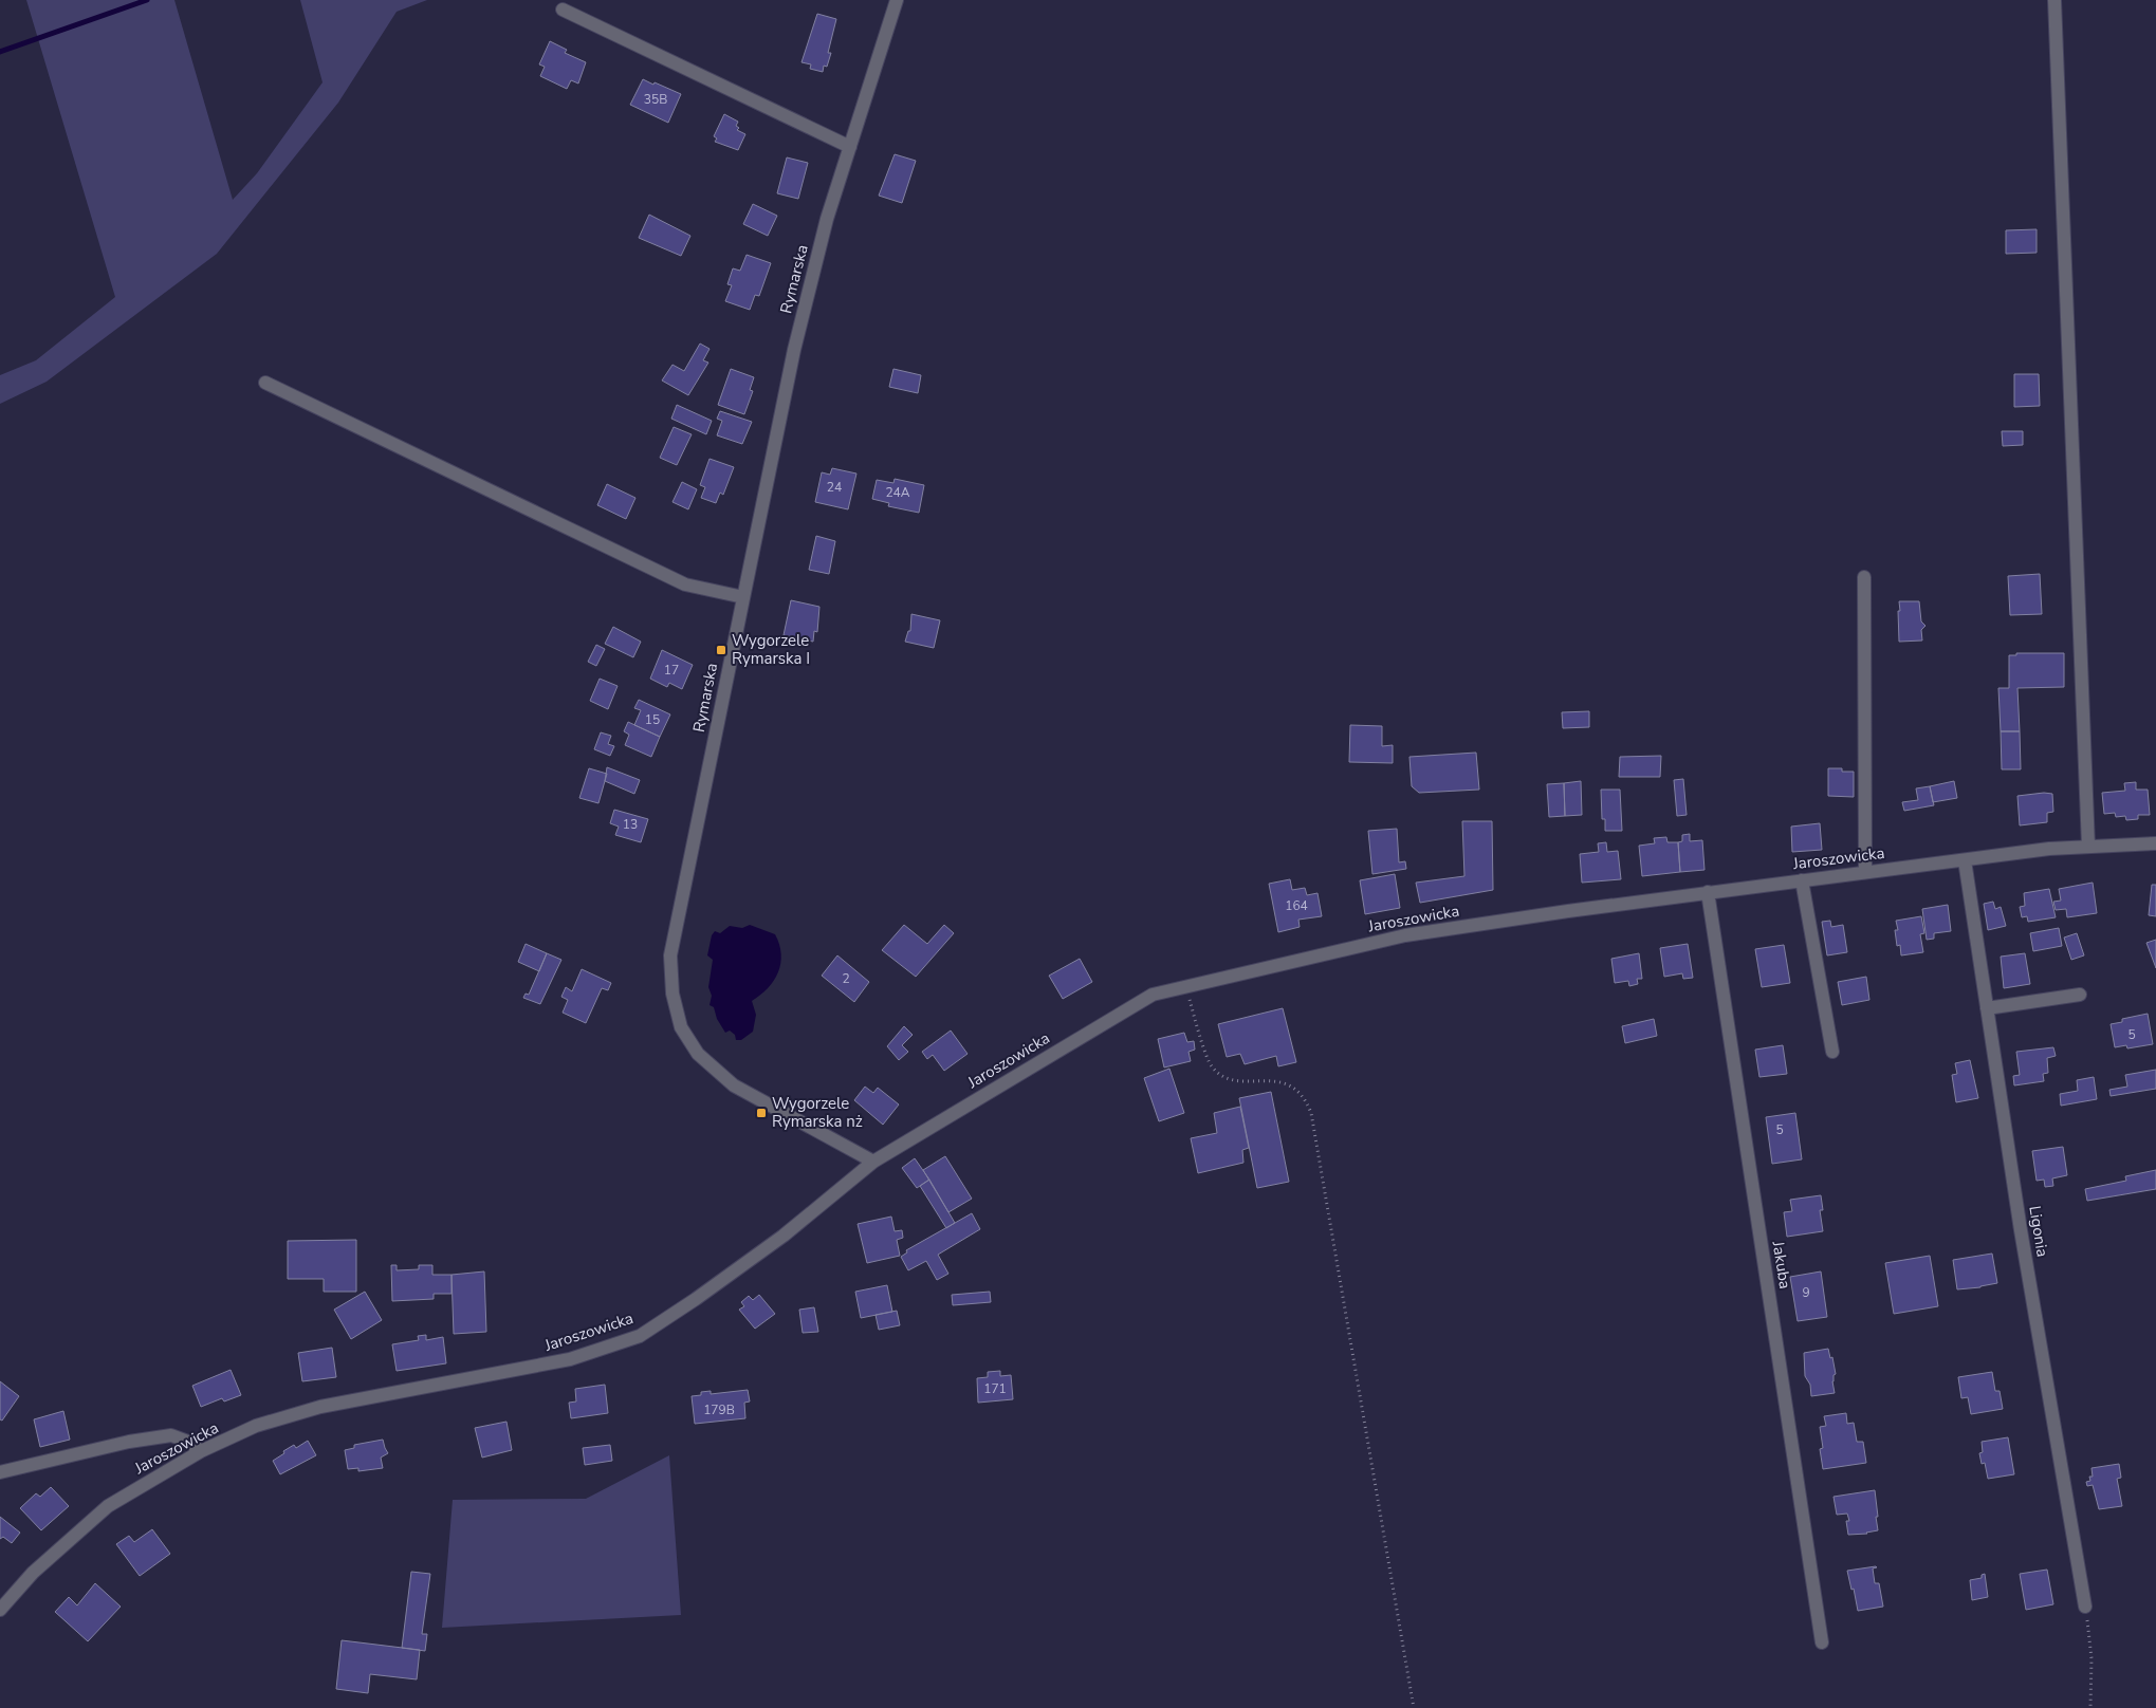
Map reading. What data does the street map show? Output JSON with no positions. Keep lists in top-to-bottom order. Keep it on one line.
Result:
{"streets":{"street":["Rymarska","Jaroszowicka","Ligonia","Jakuba"]},"crossings":[["Rymarska","Jaroszowicka"],["Jaroszowicka","Ligonia"],["Jaroszowicka","Jakuba"]],"places":{"transit":["Wygorzele Rymarska I","Wygorzele Rymarska nż"]},"house_numbers":["35B","24","24A","17","15","13","164","2","5","5","9","171","179B"]}
